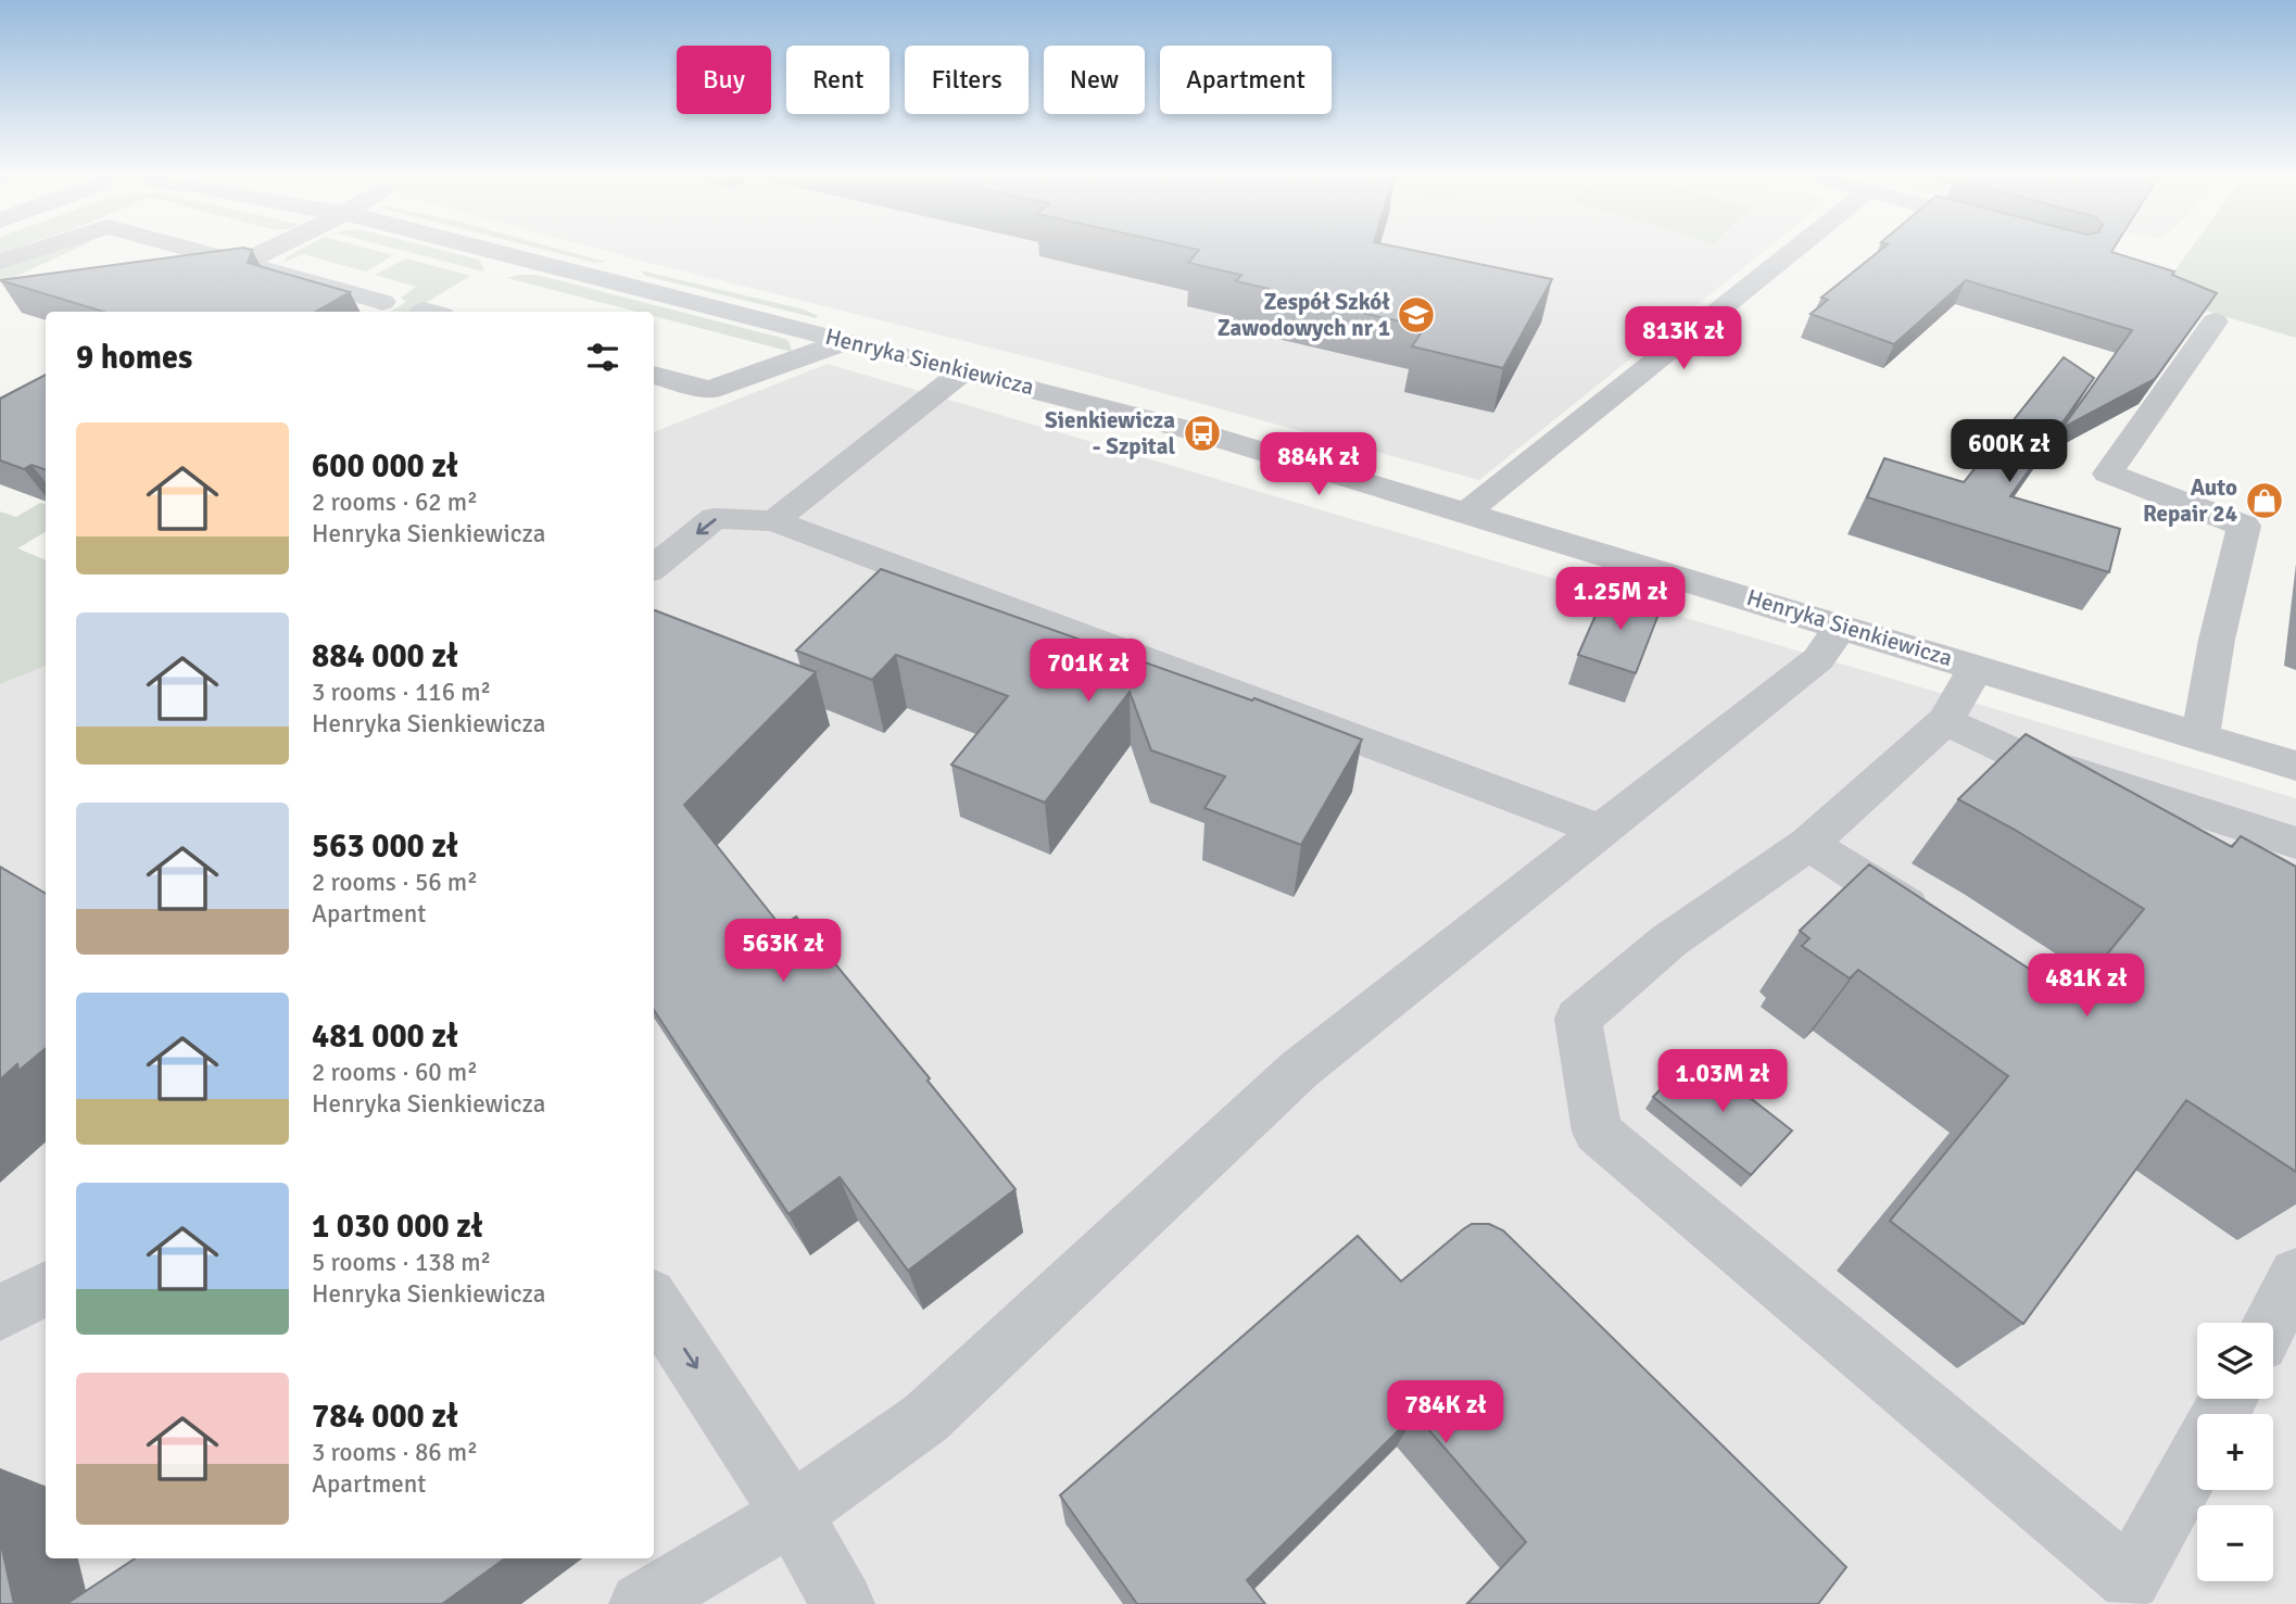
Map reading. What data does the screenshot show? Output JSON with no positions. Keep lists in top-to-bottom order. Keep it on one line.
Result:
{"streets":{"street":["Henryka Sienkiewicza"]},"places":{"school or university":["Zespół Szkół Zawodowych nr 1"],"bus stop":["Sienkiewicza - Szpital"],"shop":["Auto Repair 24"]},"page":{"chip":["Buy","Rent","Filters","New","Apartment"],"price":["813K zł","600K zł","884K zł","1.25M zł","701K zł","563K zł","481K zł","1.03M zł","784K zł"],"heading":"9 homes","list":[{"name":"600 000 zł","note":"2 rooms · 62 m² · Henryka Sienkiewicza"},{"name":"884 000 zł","note":"3 rooms · 116 m² · Henryka Sienkiewicza"},{"name":"563 000 zł","note":"2 rooms · 56 m² · Apartment"},{"name":"481 000 zł","note":"2 rooms · 60 m² · Henryka Sienkiewicza"},{"name":"1 030 000 zł","note":"5 rooms · 138 m² · Henryka Sienkiewicza"},{"name":"784 000 zł","note":"3 rooms · 86 m² · Apartment"}],"map_buttons":["+","−"]}}
